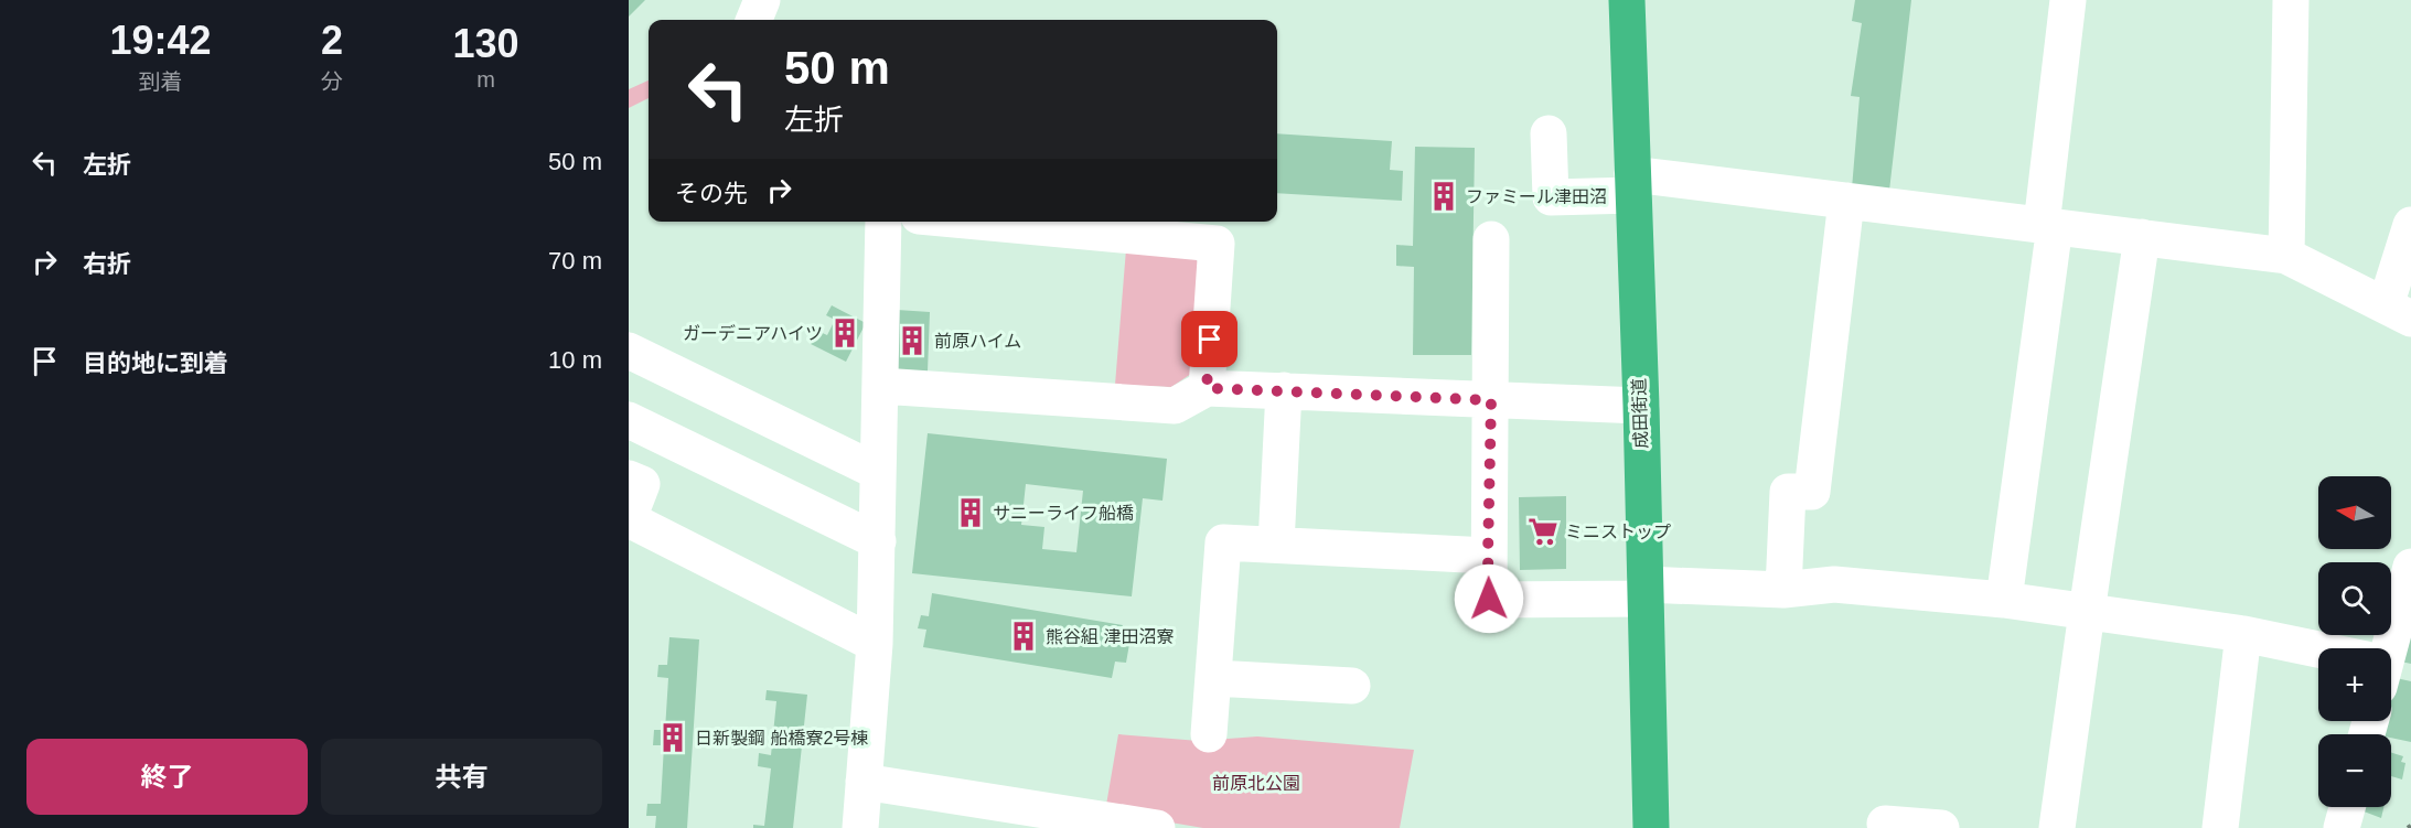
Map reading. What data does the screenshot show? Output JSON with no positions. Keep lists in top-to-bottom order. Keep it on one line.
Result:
{"streets":{"highway":["成田街道"]},"parks":["前原北公園"],"places":{"building":["ファミール津田沼","ガーデニアハイツ","前原ハイム","サニーライフ船橋","熊谷組 津田沼寮","日新製鋼 船橋寮2号棟"],"supermarket":["ミニストップ"]},"north":"left","page":{"eta":["19:42","到着","2","分","130","m"],"turn":["50 m","左折"],"list":[{"name":"左折","value":"50 m"},{"name":"右折","value":"70 m"},{"name":"目的地に到着","value":"10 m"}],"then":"その先","map_buttons":["+","−"],"buttons":["終了","共有"]}}
